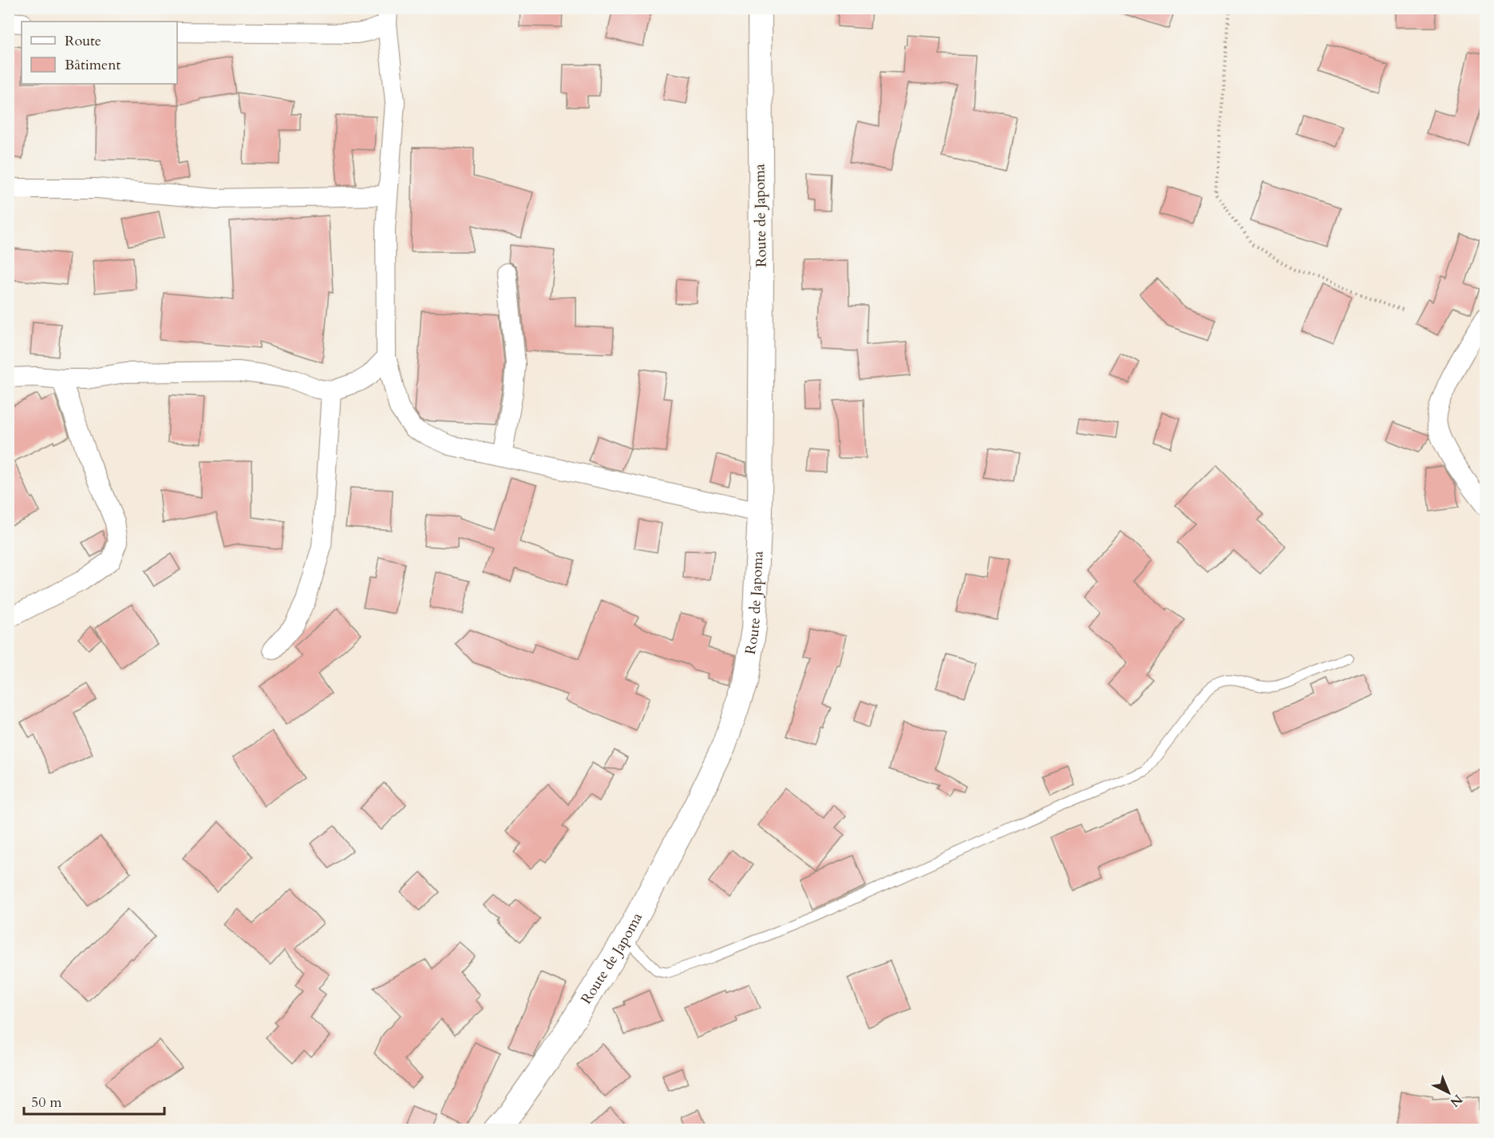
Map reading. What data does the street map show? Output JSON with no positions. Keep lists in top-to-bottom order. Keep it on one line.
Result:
{"streets":{"street":["Route de Japoma"]},"legend":["Route","Bâtiment"],"scale_bar":"50 m","north":"bottom right"}
